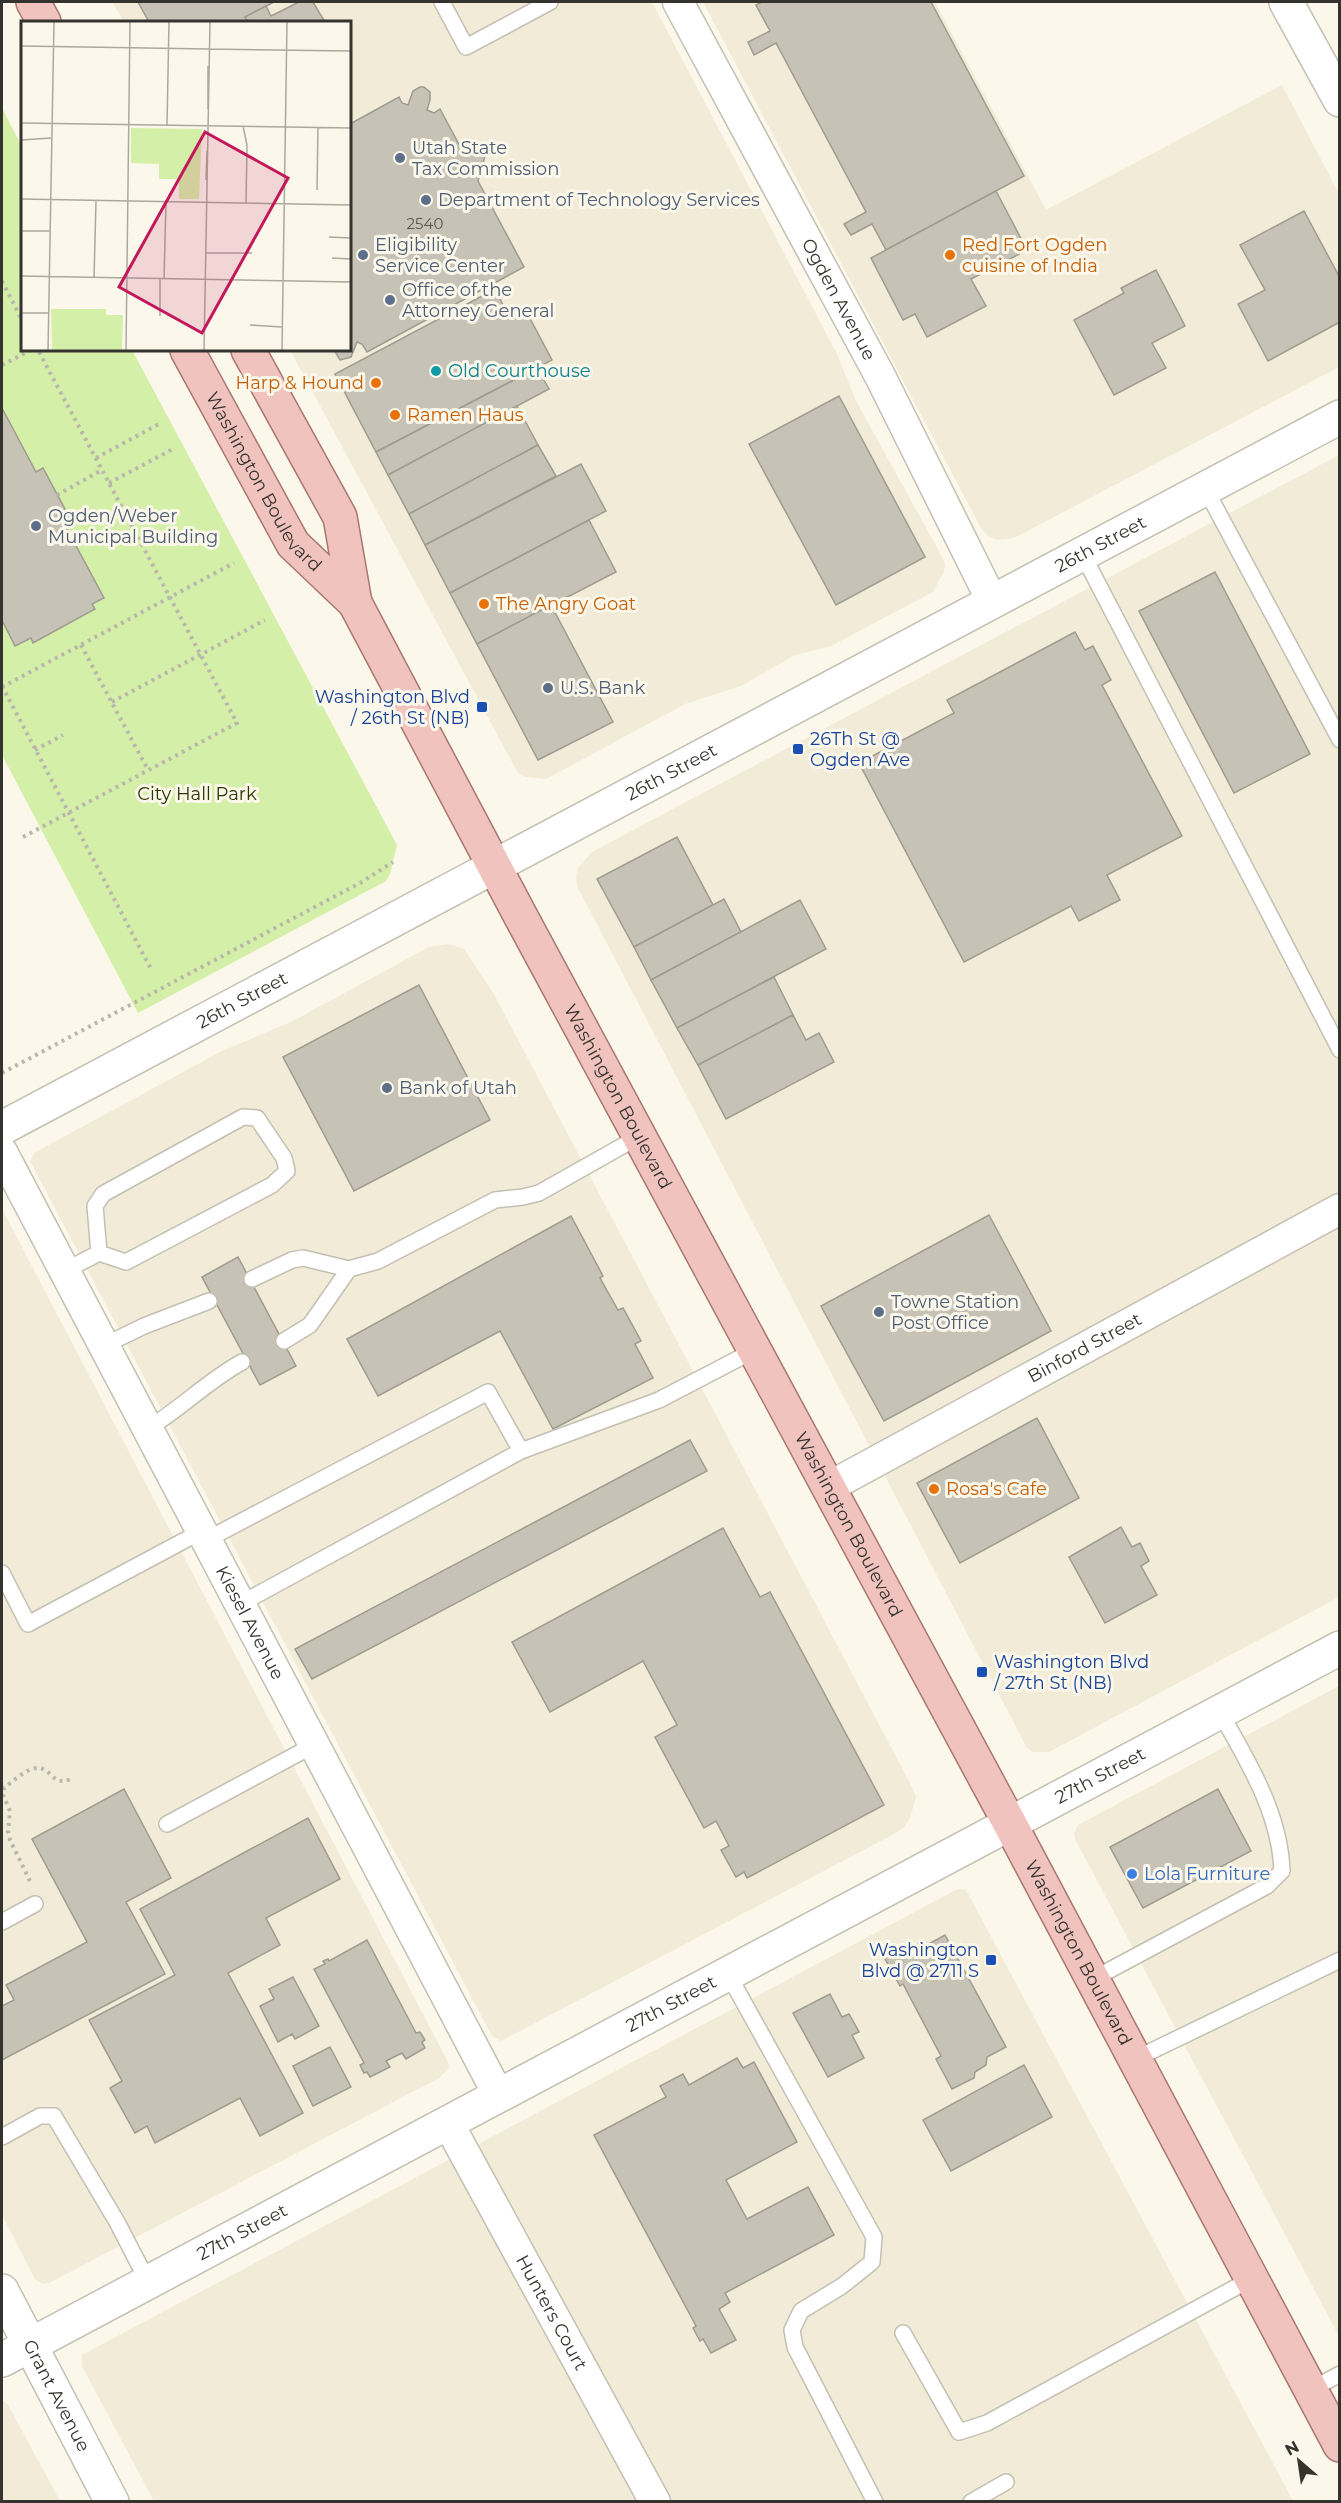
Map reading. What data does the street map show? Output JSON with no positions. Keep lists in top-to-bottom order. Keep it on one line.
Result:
{"streets":{"main road":["Washington Boulevard"],"street":["Ogden Avenue","26th Street","Binford Street","Kiesel Avenue","27th Street","Hunters Court","Grant Avenue"]},"crossings":[["Ogden Avenue","26th Street"],["Washington Boulevard","26th Street"],["Washington Boulevard","Binford Street"],["Washington Boulevard","27th Street"],["Kiesel Avenue","27th Street"],["27th Street","Hunters Court"],["27th Street","Grant Avenue"]],"parks":["City Hall Park"],"places":{"other":["Utah State Tax Commission","Department of Technology Services","Eligibility Service Center","Red Fort Ogden cuisine of India","Office of the Attorney General","Old Courthouse","Harp & Hound","Ramen Haus","Ogden/Weber Municipal Building","The Angry Goat","U.S. Bank","Bank of Utah","Towne Station Post Office","Rosa's Cafe","Lola Furniture"],"transit":["Washington Blvd / 26th St (NB)","26Th St @ Ogden Ave","Washington Blvd / 27th St (NB)","Washington Blvd @ 2711 S"]},"house_numbers":["2540"],"north":"top left"}
